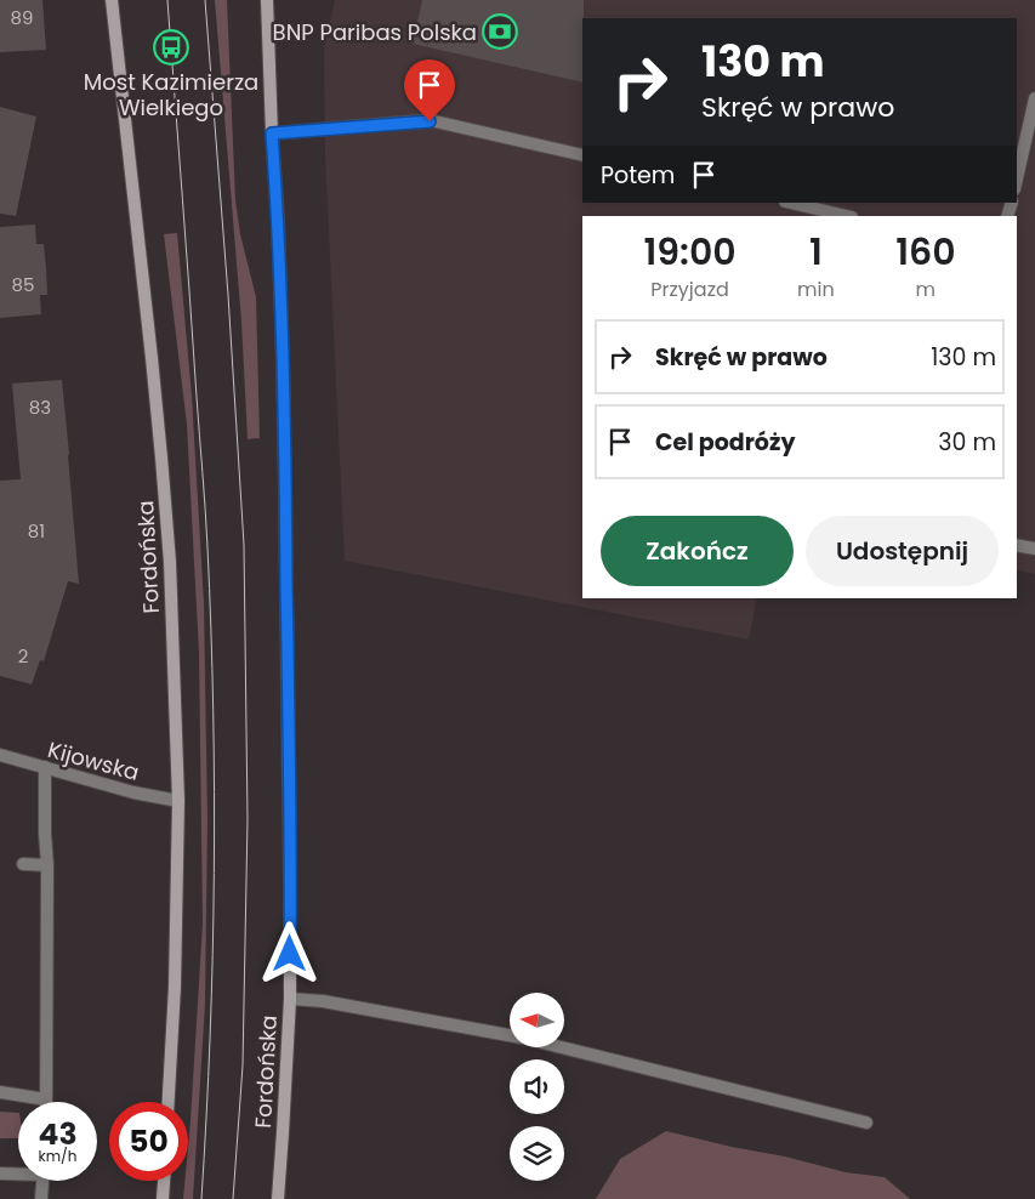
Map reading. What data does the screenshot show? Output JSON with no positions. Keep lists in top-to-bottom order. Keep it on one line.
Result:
{"streets":{"main road":["Fordońska"],"street":["Kijowska"]},"crossings":[["Fordońska","Kijowska"]],"places":{"bank":["BNP Paribas Polska"],"bus stop":["Most Kazimierza Wielkiego"]},"house_numbers":["89","85","83","81","2"],"north":"left","page":{"turn":["130 m","Skręć w prawo"],"then":"Potem","eta":["19:00","Przyjazd","1","min","160","m"],"list":[{"name":"Skręć w prawo","value":"130 m"},{"name":"Cel podróży","value":"30 m"}],"buttons":["Zakończ","Udostępnij"],"speed":"43 km/h","limit":"50"}}
